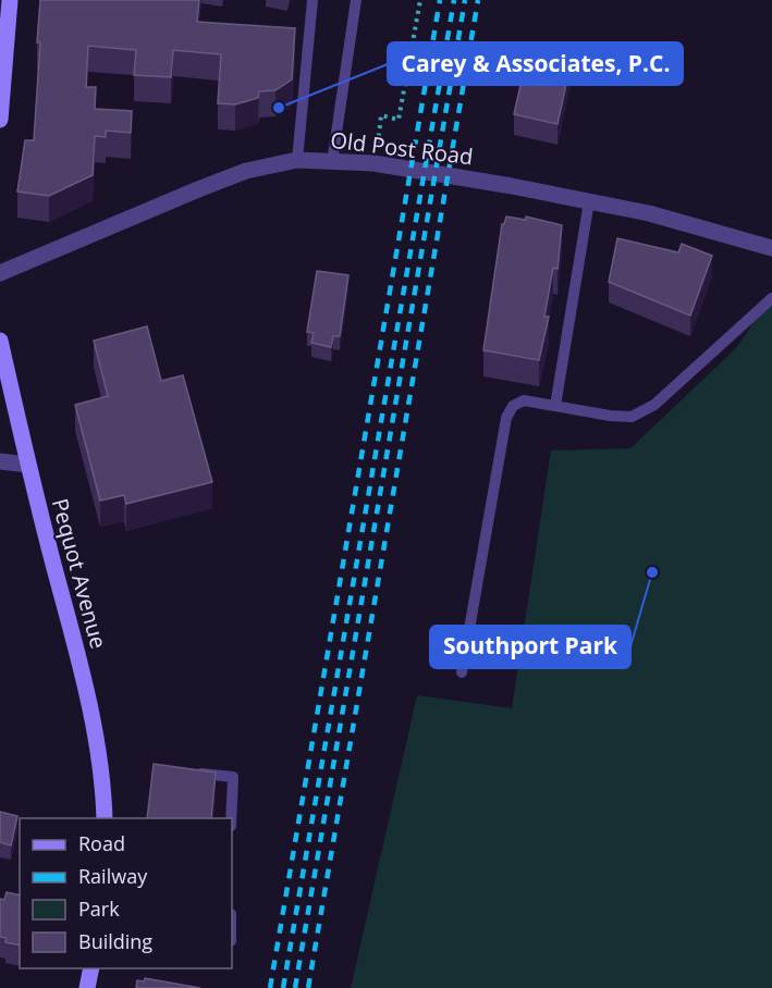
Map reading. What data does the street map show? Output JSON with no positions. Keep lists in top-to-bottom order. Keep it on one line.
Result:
{"streets":{"street":["Old Post Road","Pequot Avenue"]},"places":["Carey & Associates, P.C.","Southport Park"],"legend":["Road","Railway","Park","Building"]}
